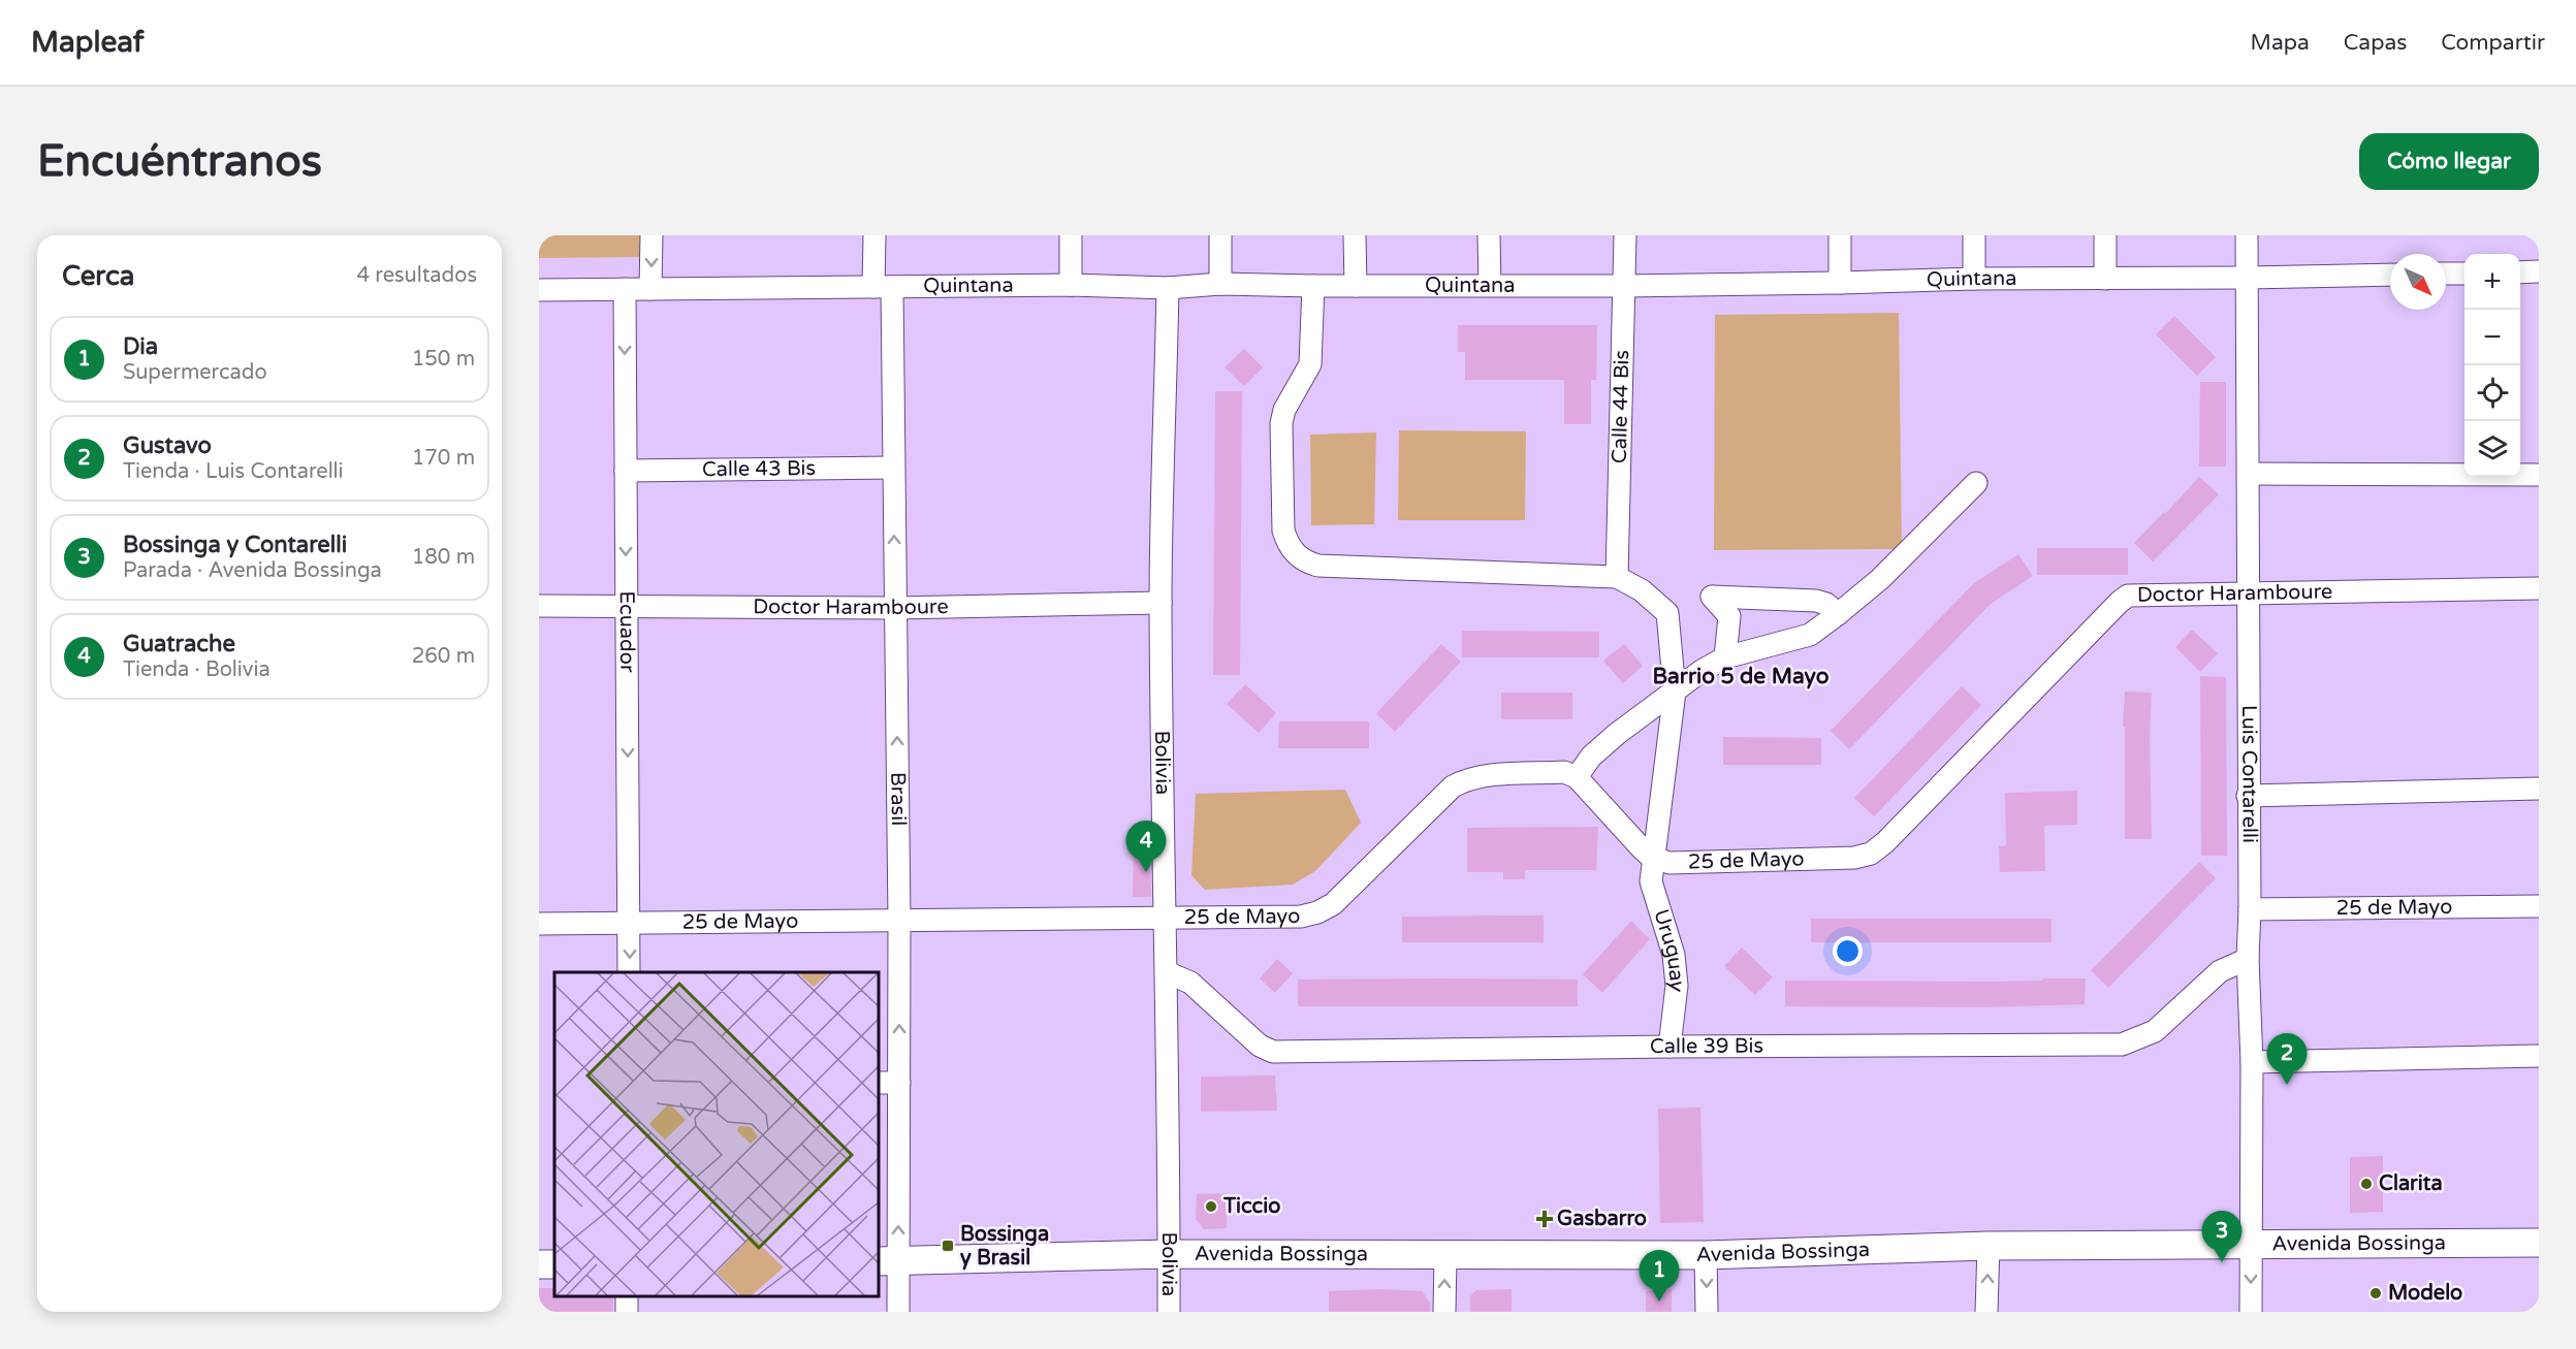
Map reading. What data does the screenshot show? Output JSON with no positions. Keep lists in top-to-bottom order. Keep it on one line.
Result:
{"streets":{"main road":["Avenida Bossinga"],"street":["Quintana","Calle 44 Bis","Calle 43 Bis","Doctor Haramboure","Ecuador","Bolivia","Luis Contarelli","Brasil","25 de Mayo","Uruguay","Calle 39 Bis"]},"crossings":[["Quintana","Calle 44 Bis"],["Quintana","Ecuador"],["Quintana","Bolivia"],["Quintana","Luis Contarelli"],["Quintana","Brasil"],["Calle 44 Bis","Uruguay"],["Calle 43 Bis","Ecuador"],["Calle 43 Bis","Brasil"],["Doctor Haramboure","Ecuador"],["Doctor Haramboure","Bolivia"],["Doctor Haramboure","Luis Contarelli"],["Doctor Haramboure","Brasil"],["Doctor Haramboure","25 de Mayo"],["Ecuador","25 de Mayo"],["Bolivia","25 de Mayo"],["Bolivia","Calle 39 Bis"],["Bolivia","Avenida Bossinga"],["Luis Contarelli","25 de Mayo"],["Luis Contarelli","Calle 39 Bis"],["Luis Contarelli","Avenida Bossinga"],["Brasil","25 de Mayo"],["Brasil","Avenida Bossinga"],["25 de Mayo","Uruguay"],["Uruguay","Calle 39 Bis"]],"one_way":["Ecuador","Brasil"],"districts":["Barrio 5 de Mayo"],"places":{"other":["Clarita","Ticcio","Modelo"],"health":["Gasbarro"],"transit":["Bossinga y Brasil"]},"north":"bottom right","page":{"header":"Mapleaf","nav":["Mapa","Capas","Compartir"],"buttons":"Cómo llegar","title":"Encuéntranos","heading":["Cerca","4 resultados"],"map_buttons":["+","−"],"list":[{"mark":"1","name":"Dia","note":"Supermercado","value":"150 m"},{"mark":"2","name":"Gustavo","note":"Tienda · Luis Contarelli","value":"170 m"},{"mark":"3","name":"Bossinga y Contarelli","note":"Parada · Avenida Bossinga","value":"180 m"},{"mark":"4","name":"Guatrache","note":"Tienda · Bolivia","value":"260 m"}],"pins":["4","2","3","1"]}}
